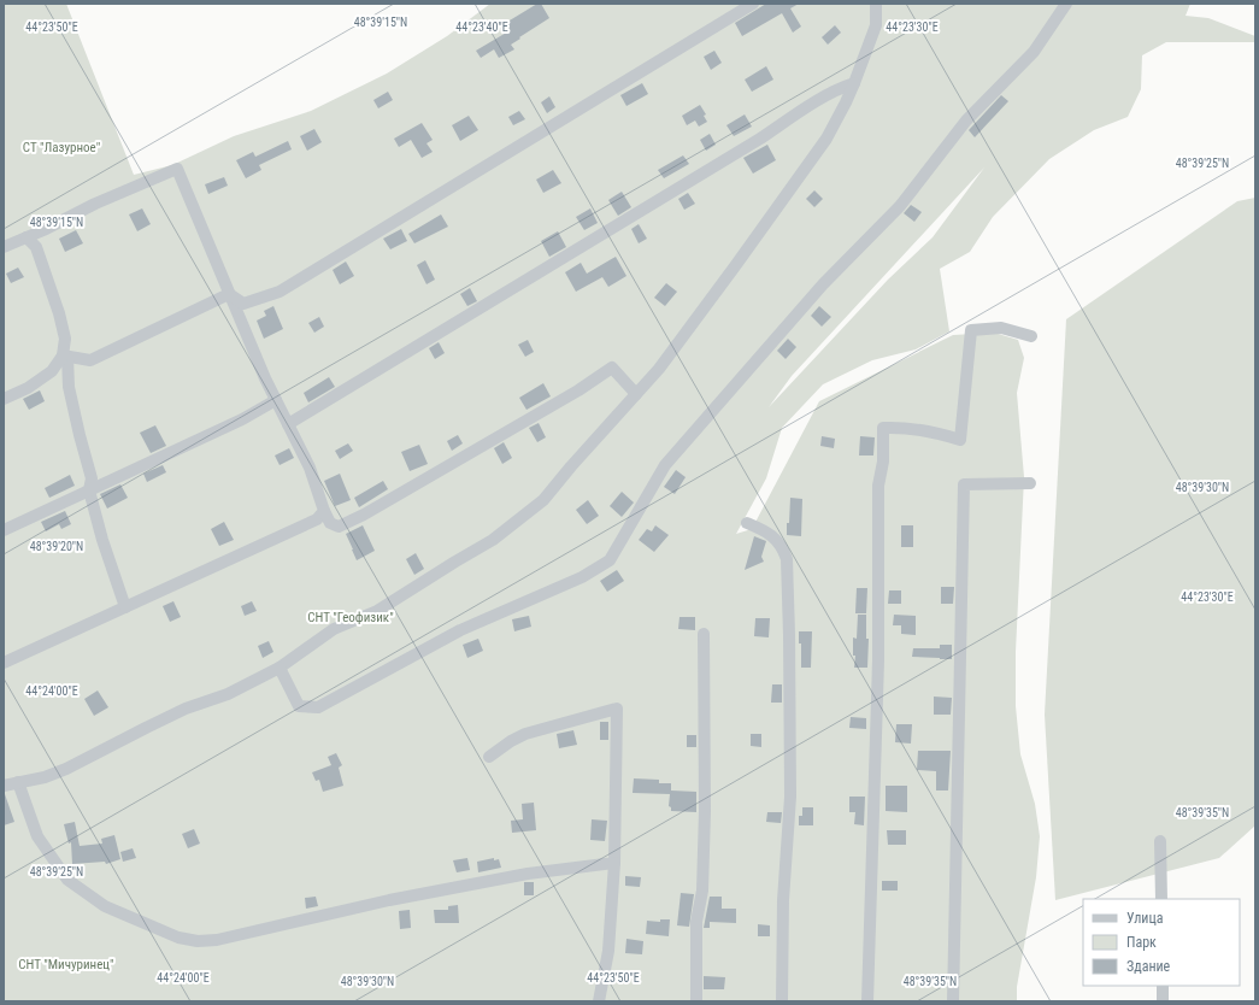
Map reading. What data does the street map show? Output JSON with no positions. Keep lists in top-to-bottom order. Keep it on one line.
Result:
{"parks":["СТ \"Лазурное\"","СНТ \"Геофизик\"","СНТ \"Мичуринец\""],"legend":["Улица","Парк","Здание"],"coordinates":["48°39'15\"N","44°23'50\"E","44°23'40\"E","44°23'30\"E","48°39'25\"N","48°39'30\"N","48°39'20\"N","44°24'00\"E","48°39'35\"N"]}
